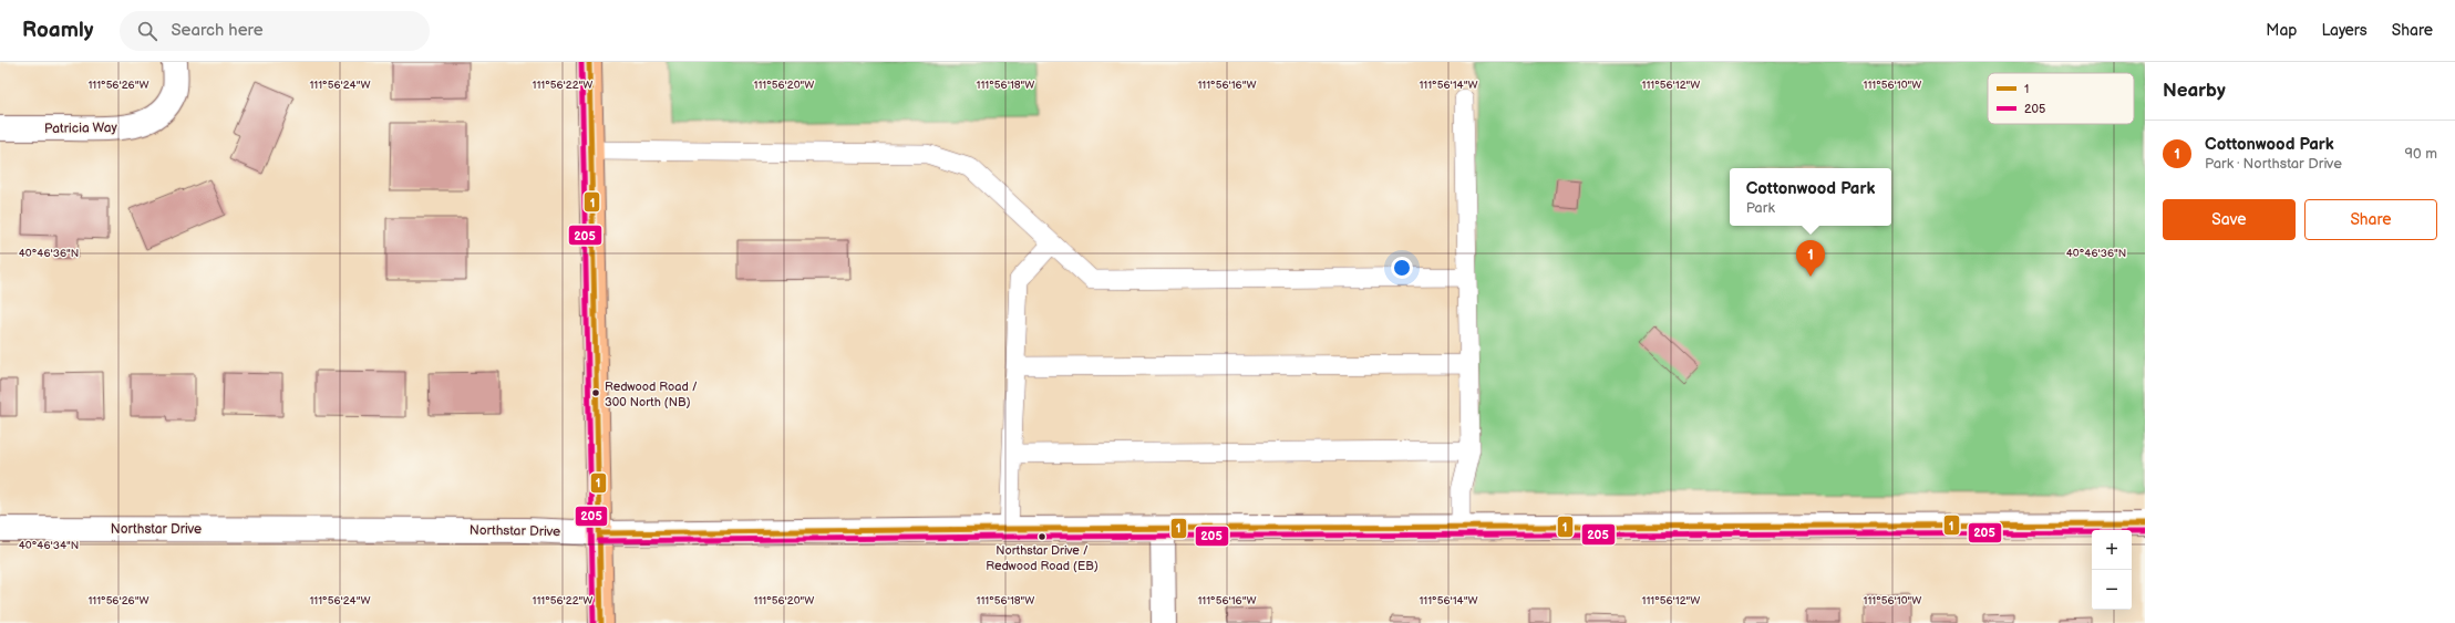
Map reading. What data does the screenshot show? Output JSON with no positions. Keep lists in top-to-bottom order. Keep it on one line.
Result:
{"streets":{"street":["Patricia Way","Northstar Drive"]},"places":["Redwood Road / 300 North (NB)","Northstar Drive / Redwood Road (EB)"],"lines":["transit line 1","transit line 205"],"legend":["1","205"],"page":{"header":"Roamly","search":"Search here","nav":["Map","Layers","Share"],"heading":"Nearby","list":[{"mark":"1","name":"Cottonwood Park","note":"Park · Northstar Drive","value":"90 m"}],"popup":["Cottonwood Park","Park"],"buttons":["Save","Share"],"pins":"1","map_buttons":["+","−"]},"coordinates":["111°56'26\"W","111°56'24\"W","111°56'22\"W","111°56'20\"W","111°56'18\"W","111°56'16\"W","111°56'14\"W","111°56'12\"W","111°56'10\"W","40°46'36\"N","40°46'34\"N"]}
